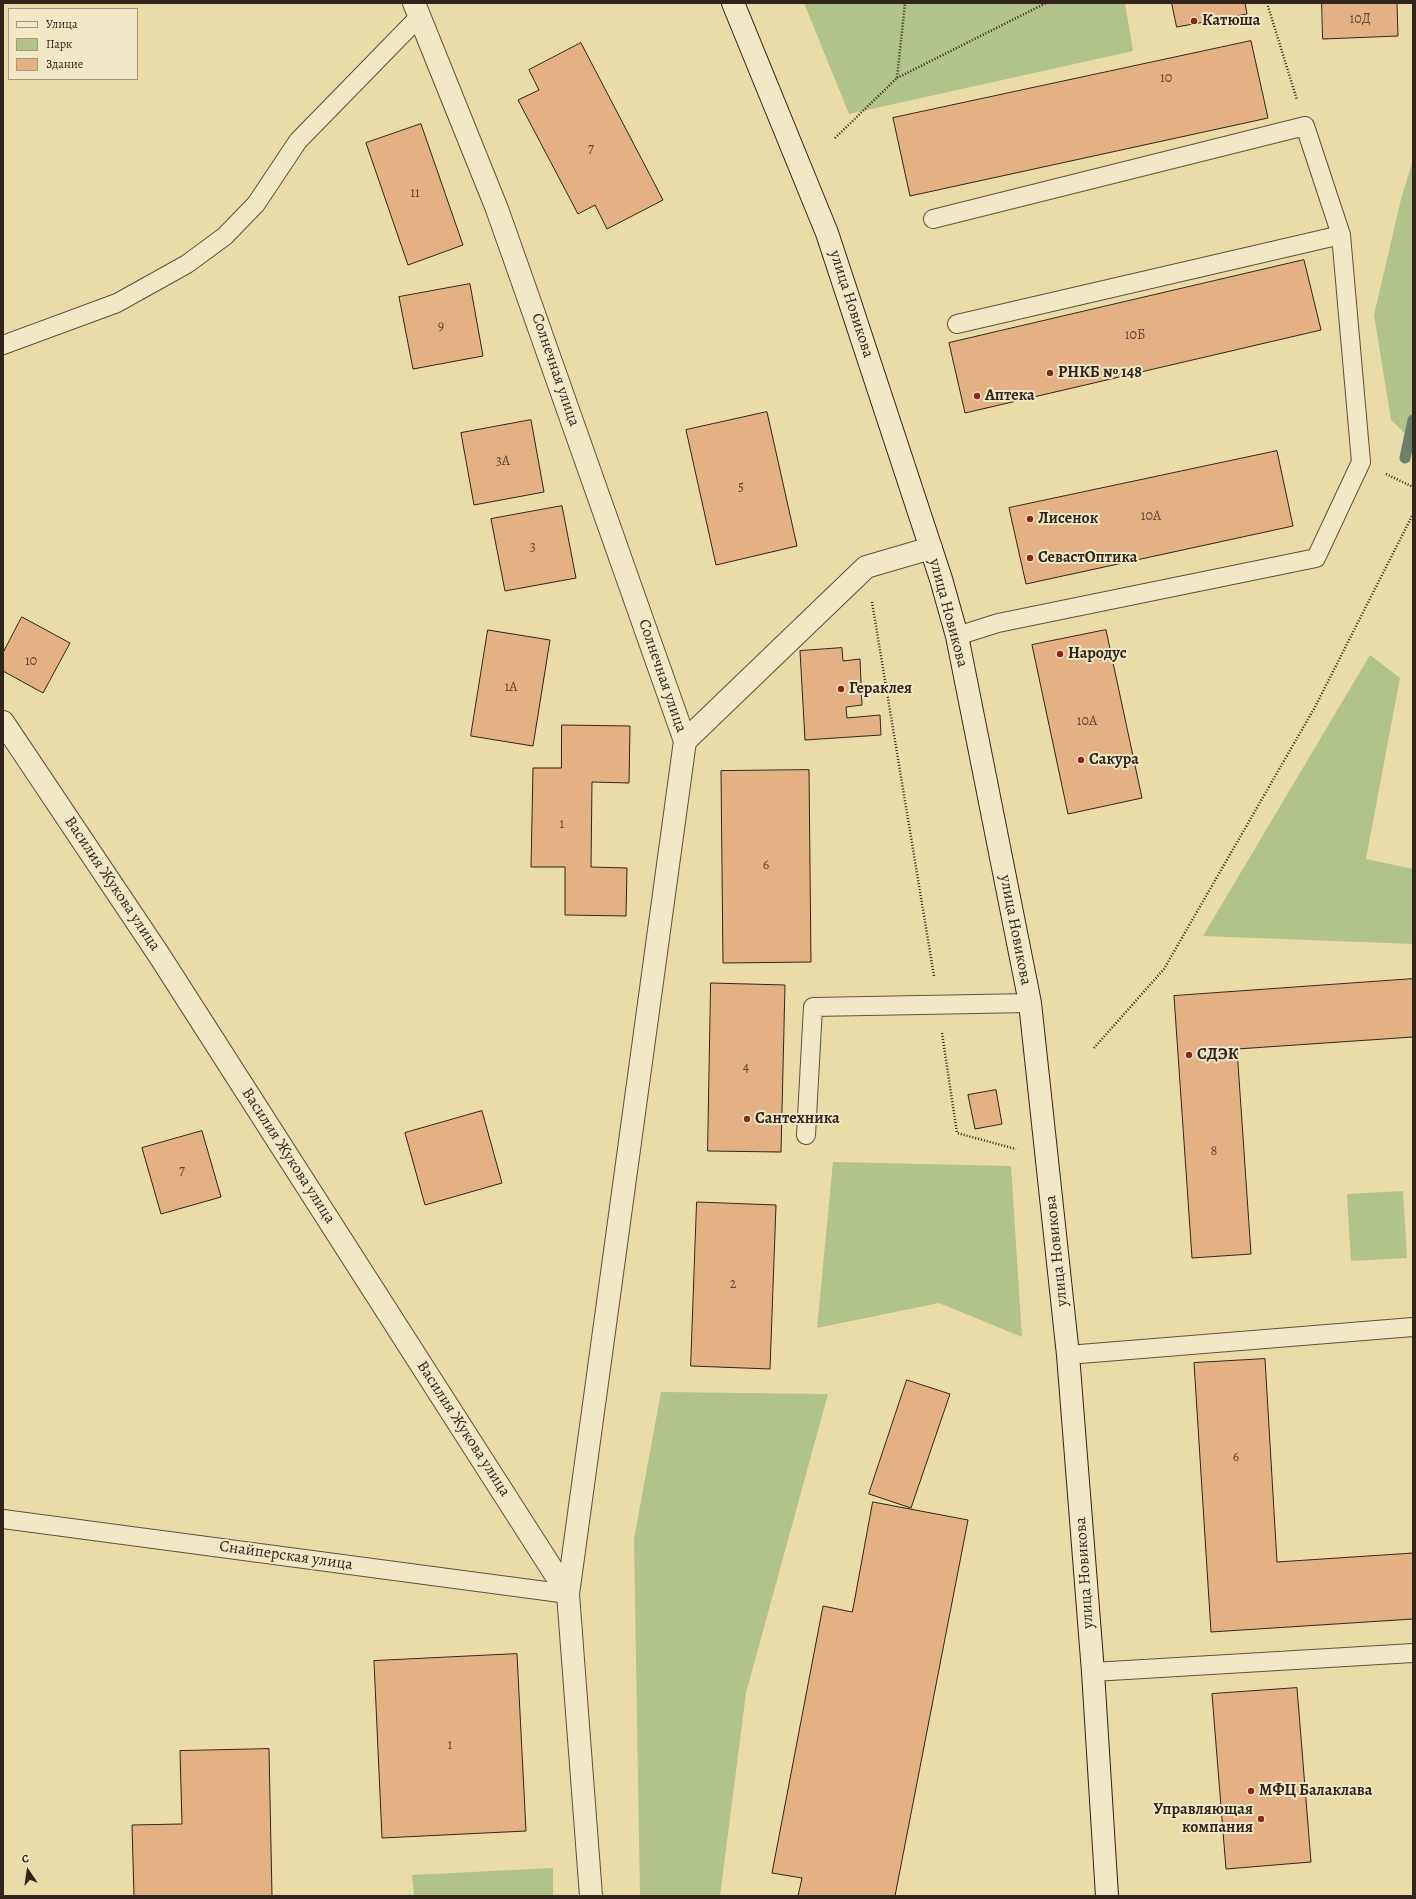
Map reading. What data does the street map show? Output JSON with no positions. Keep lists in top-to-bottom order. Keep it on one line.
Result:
{"streets":{"street":["улица Новикова","Солнечная улица","Василия Жукова улица"],"lane":["Снайперская улица"]},"crossings":[["Василия Жукова улица","Снайперская улица"]],"places":["Катюша","РНКБ № 148","Аптека","Лисенок","СевастОптика","Народус","Гераклея","Сакура","СДЭК","Сантехника","МФЦ Балаклава","Управляющая компания"],"house_numbers":["10Д","10","7","11","9","10Б","3А","5","10А","3","10","1А","10А","1","6","4","8","7","2","6","1"],"legend":["Улица","Парк","Здание"],"north":"top"}
